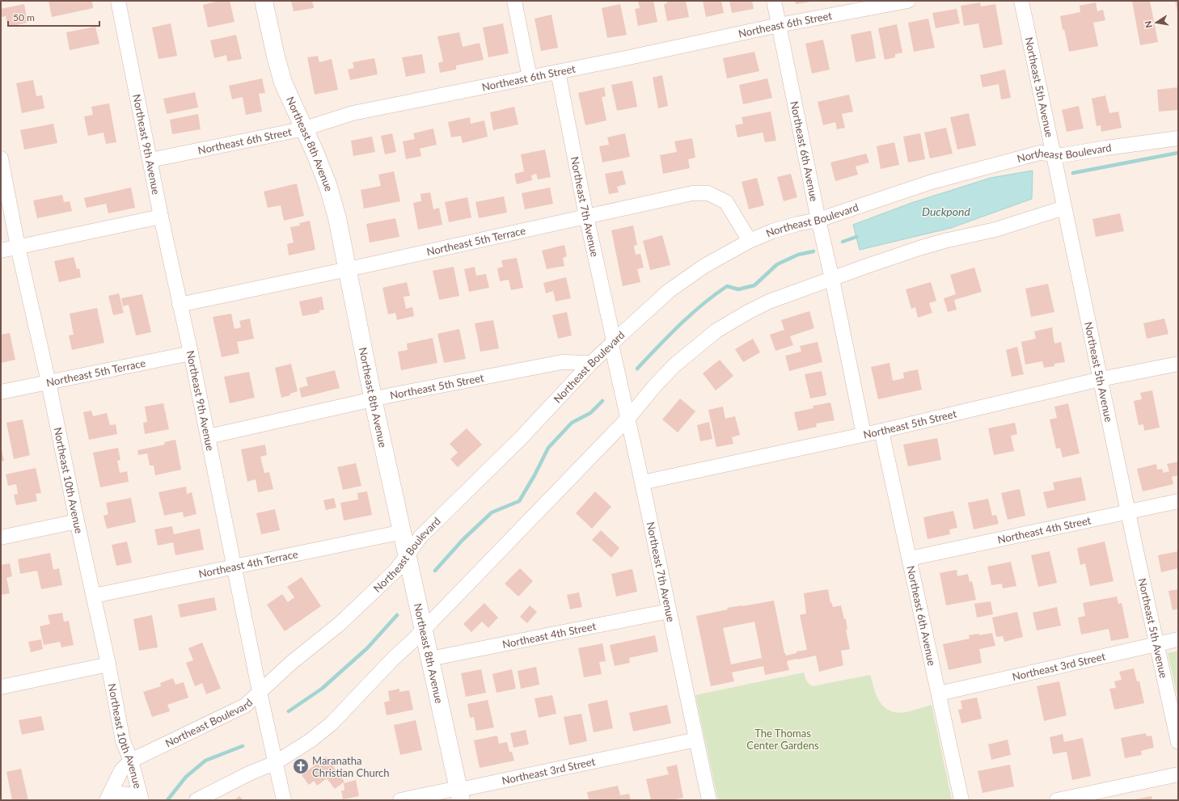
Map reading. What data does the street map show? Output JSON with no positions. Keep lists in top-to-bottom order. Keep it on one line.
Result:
{"streets":{"street":["Northeast 6th Street","Northeast 5th Avenue","Northeast 8th Avenue","Northeast 9th Avenue","Northeast 6th Avenue","Northeast Boulevard","Northeast 7th Avenue","Northeast 5th Terrace","Northeast 5th Street","Northeast 10th Avenue","Northeast 4th Street","Northeast 4th Terrace","Northeast 3rd Street"]},"crossings":[["Northeast 6th Street","Northeast 8th Avenue"],["Northeast 6th Street","Northeast 9th Avenue"],["Northeast 6th Street","Northeast 6th Avenue"],["Northeast 6th Street","Northeast 7th Avenue"],["Northeast 5th Avenue","Northeast Boulevard"],["Northeast 5th Avenue","Northeast 5th Street"],["Northeast 5th Avenue","Northeast 4th Street"],["Northeast 5th Avenue","Northeast 3rd Street"],["Northeast 8th Avenue","Northeast Boulevard"],["Northeast 8th Avenue","Northeast 5th Terrace"],["Northeast 8th Avenue","Northeast 5th Street"],["Northeast 8th Avenue","Northeast 4th Street"],["Northeast 8th Avenue","Northeast 4th Terrace"],["Northeast 8th Avenue","Northeast 3rd Street"],["Northeast 9th Avenue","Northeast Boulevard"],["Northeast 9th Avenue","Northeast 5th Terrace"],["Northeast 9th Avenue","Northeast 5th Street"],["Northeast 9th Avenue","Northeast 4th Terrace"],["Northeast 6th Avenue","Northeast Boulevard"],["Northeast 6th Avenue","Northeast 5th Street"],["Northeast 6th Avenue","Northeast 4th Street"],["Northeast 6th Avenue","Northeast 3rd Street"],["Northeast Boulevard","Northeast 7th Avenue"],["Northeast Boulevard","Northeast 5th Terrace"],["Northeast Boulevard","Northeast 5th Street"],["Northeast Boulevard","Northeast 10th Avenue"],["Northeast 7th Avenue","Northeast 5th Terrace"],["Northeast 7th Avenue","Northeast 5th Street"],["Northeast 7th Avenue","Northeast 4th Street"],["Northeast 7th Avenue","Northeast 3rd Street"],["Northeast 5th Terrace","Northeast 10th Avenue"],["Northeast 10th Avenue","Northeast 4th Terrace"]],"water":["Duckpond"],"parks":["The Thomas Center Gardens"],"places":{"church":["Maranatha Christian Church"]},"scale_bar":"50 m","north":"left"}
